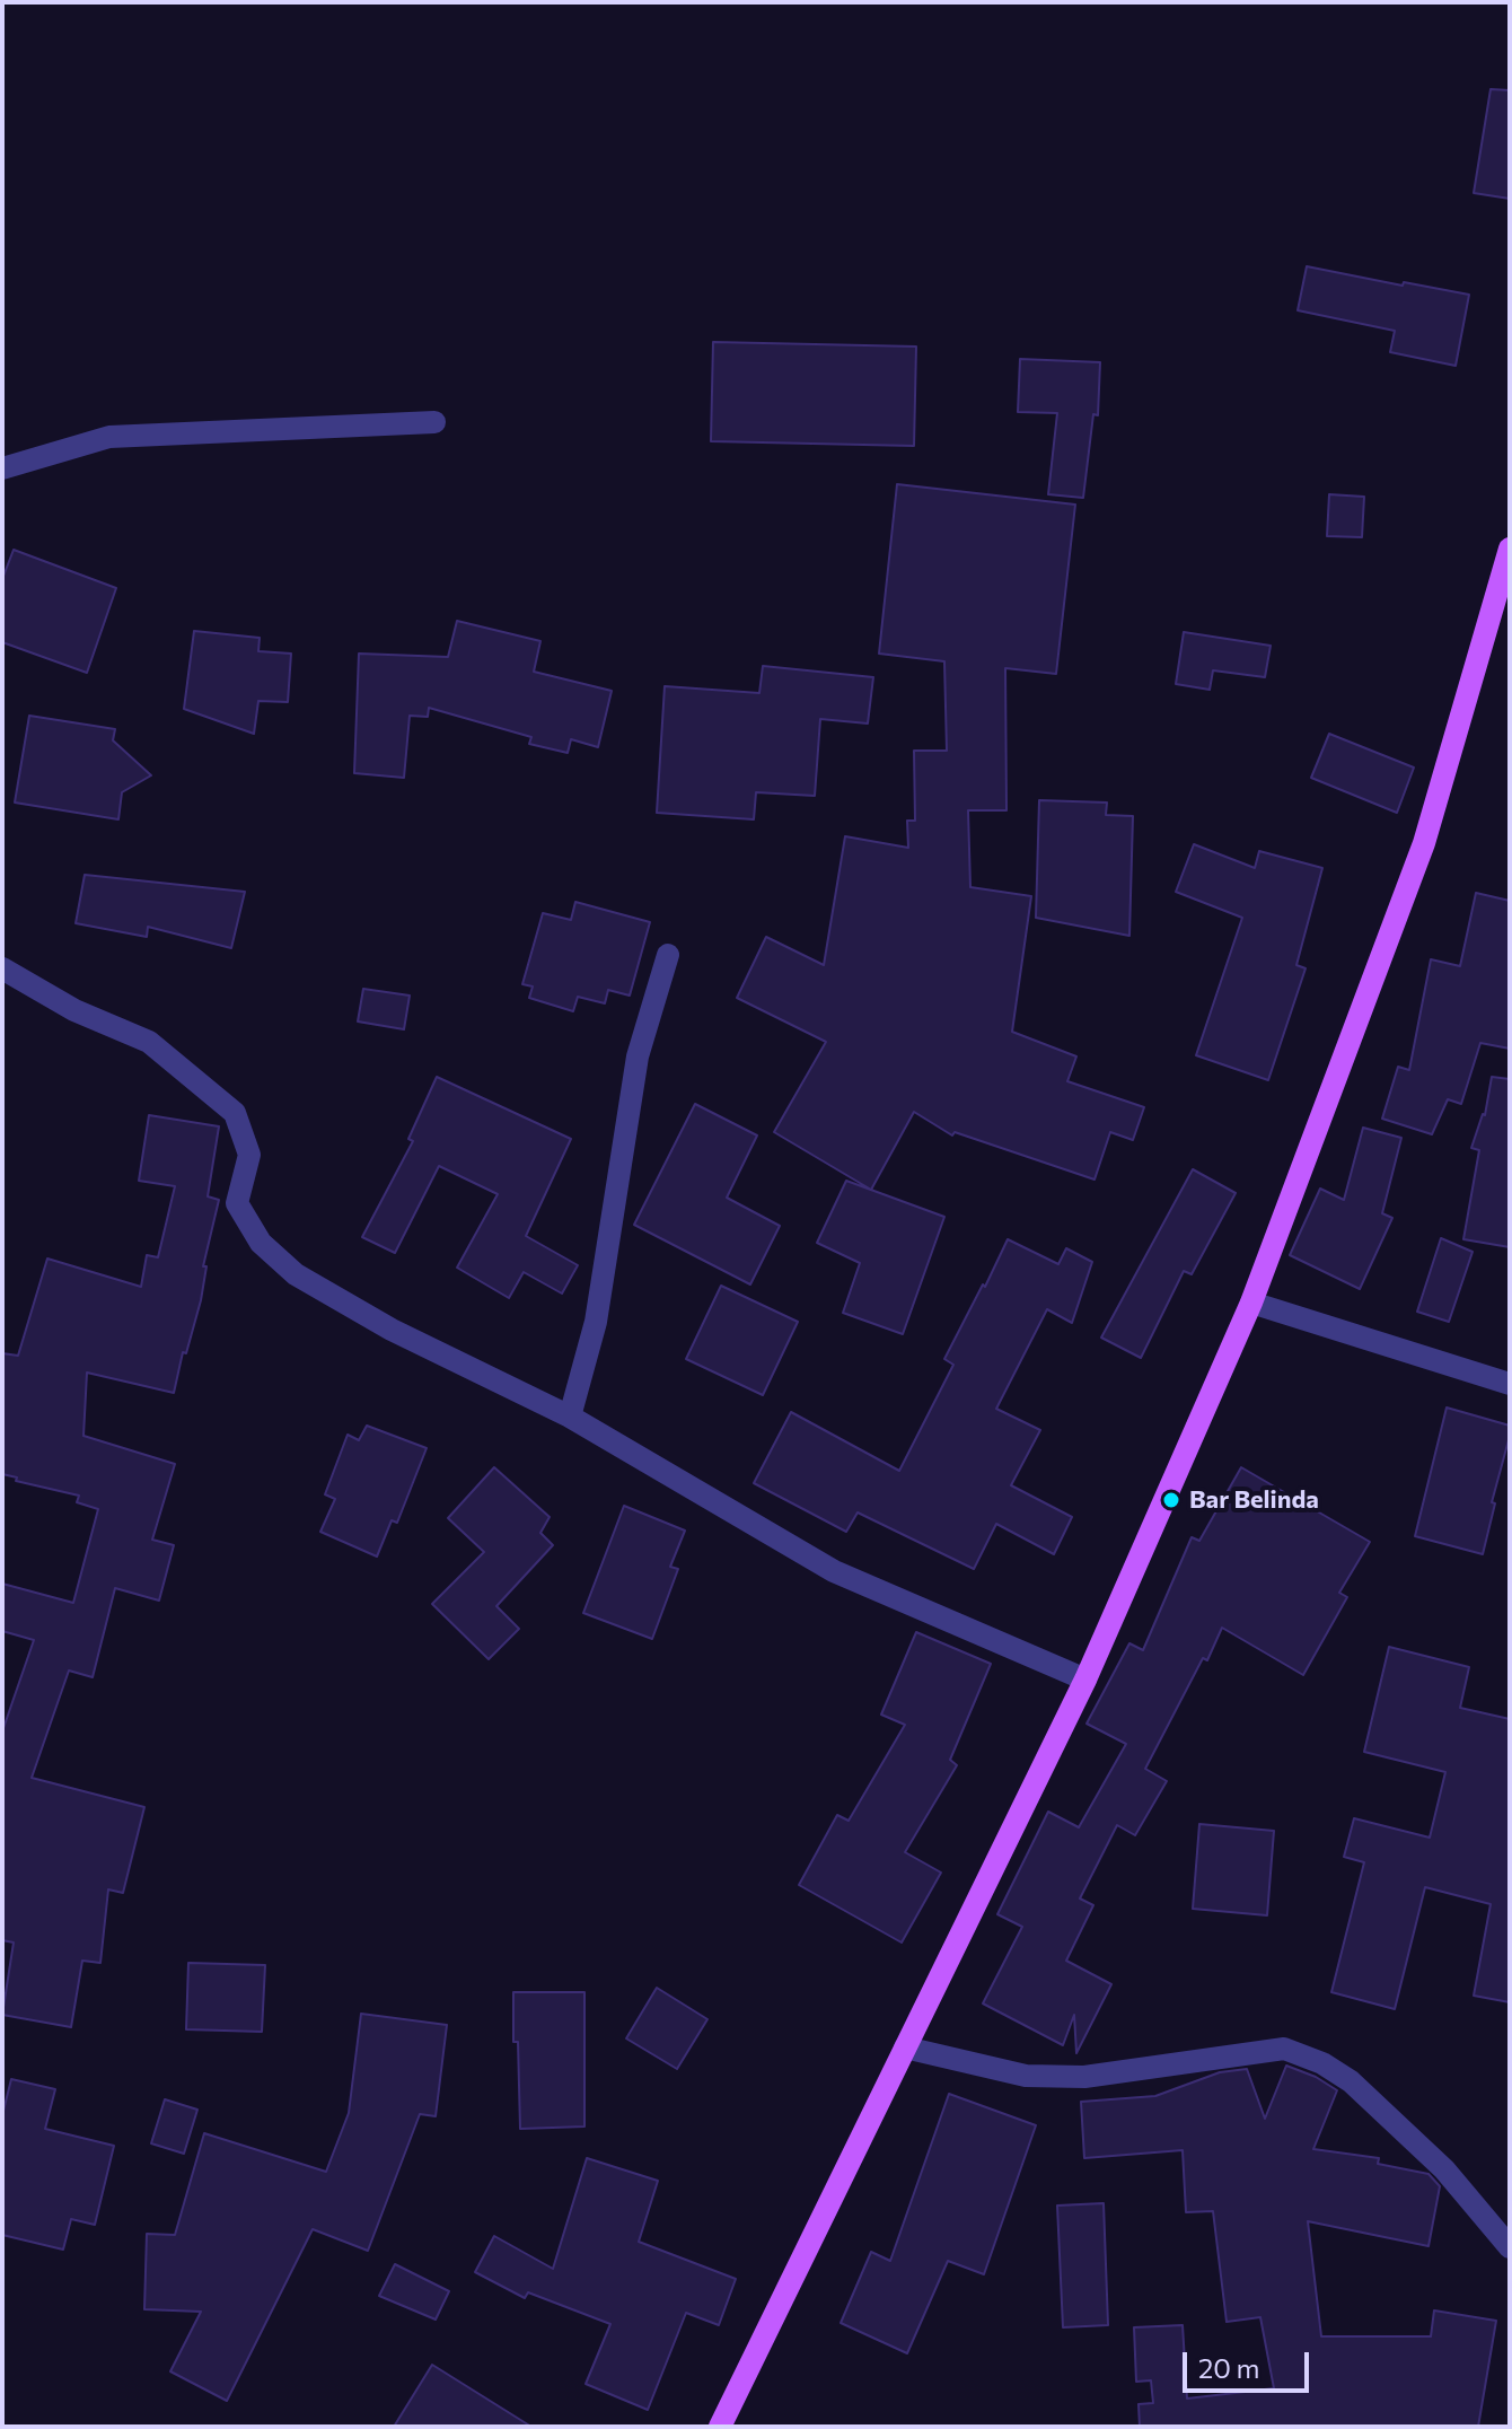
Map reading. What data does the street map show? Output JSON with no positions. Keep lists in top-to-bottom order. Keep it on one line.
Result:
{"places":["Bar Belinda"],"scale_bar":"20 m"}
